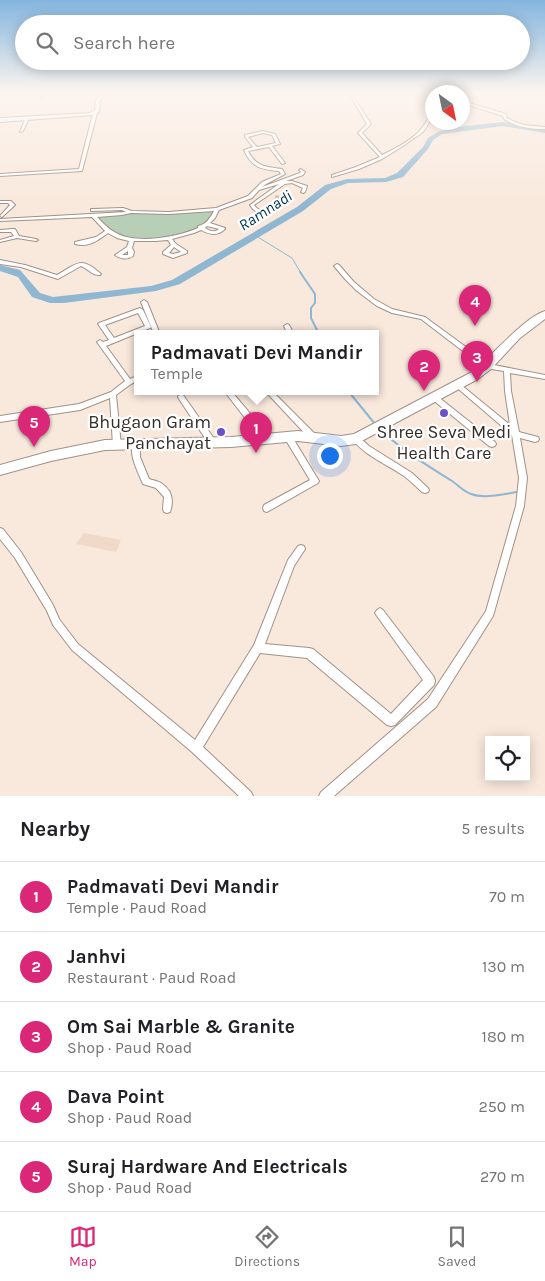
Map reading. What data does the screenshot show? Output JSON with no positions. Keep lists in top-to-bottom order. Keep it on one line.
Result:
{"water":["Ramnadi"],"places":["Shree Seva Medi Health Care","Bhugaon Gram Panchayat"],"north":"bottom right","page":{"search":"Search here","pins":["4","3","2","5","1"],"popup":["Padmavati Devi Mandir","Temple"],"heading":["Nearby","5 results"],"list":[{"mark":"1","name":"Padmavati Devi Mandir","note":"Temple · Paud Road","value":"70 m"},{"mark":"2","name":"Janhvi","note":"Restaurant · Paud Road","value":"130 m"},{"mark":"3","name":"Om Sai Marble & Granite","note":"Shop · Paud Road","value":"180 m"},{"mark":"4","name":"Dava Point","note":"Shop · Paud Road","value":"250 m"},{"mark":"5","name":"Suraj Hardware And Electricals","note":"Shop · Paud Road","value":"270 m"}],"nav":["Map","Directions","Saved"]}}
